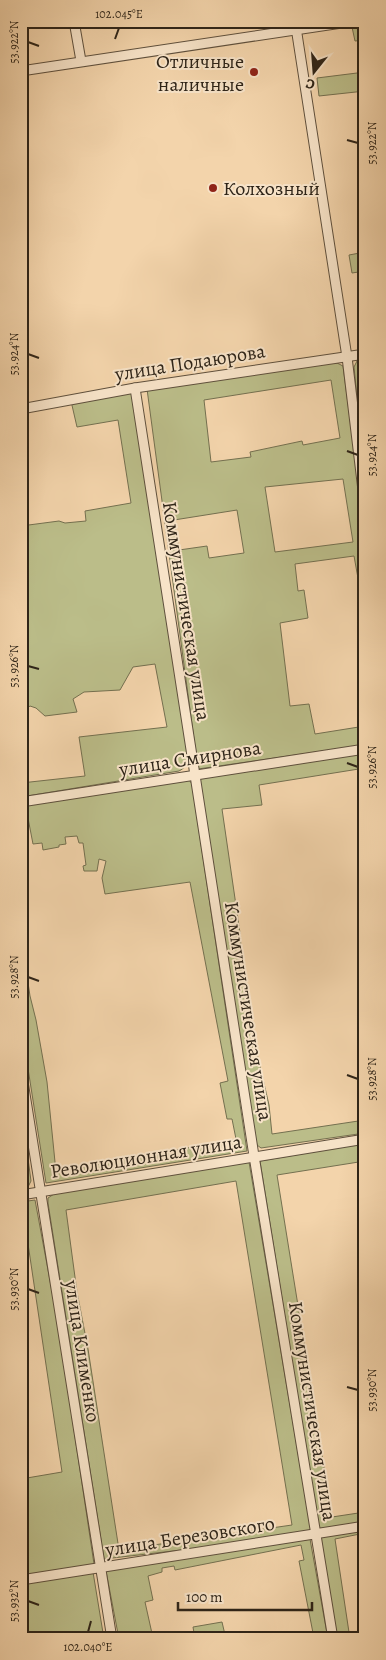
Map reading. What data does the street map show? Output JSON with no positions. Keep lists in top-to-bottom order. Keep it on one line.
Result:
{"streets":{"street":["улица Подаюрова","Коммунистическая улица","улица Смирнова","Революционная улица","улица Клименко","улица Березовского"]},"crossings":[["улица Подаюрова","Коммунистическая улица"],["Коммунистическая улица","улица Смирнова"],["Коммунистическая улица","Революционная улица"],["Коммунистическая улица","улица Березовского"],["Революционная улица","улица Клименко"],["улица Клименко","улица Березовского"]],"places":["Отличные наличные","Колхозный"],"scale_bar":"100 m","north":"bottom","coordinates":["102.045°E","53.922°N","53.924°N","53.926°N","53.928°N","53.930°N","53.932°N","102.040°E"]}
